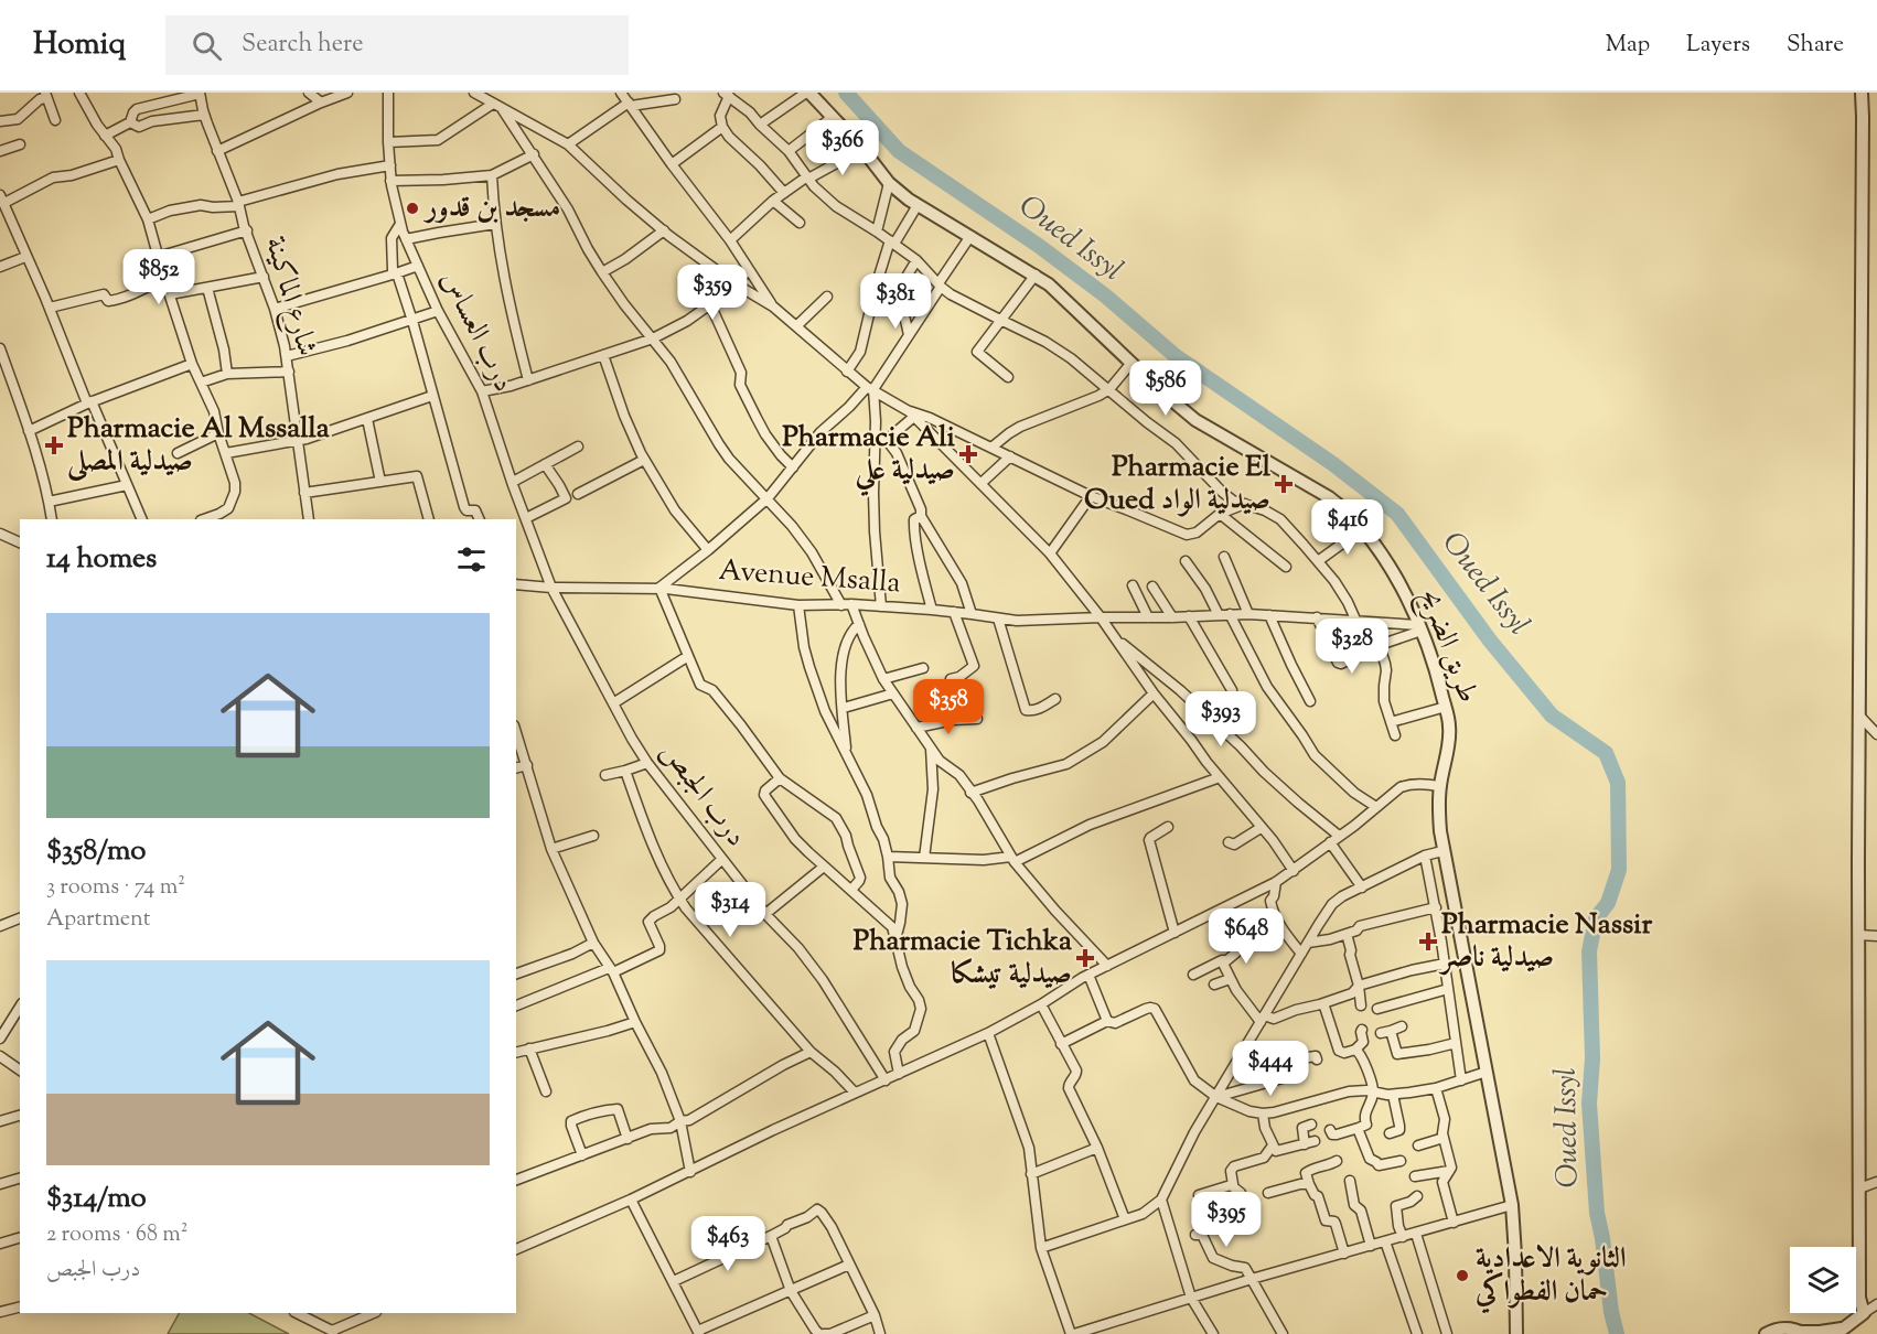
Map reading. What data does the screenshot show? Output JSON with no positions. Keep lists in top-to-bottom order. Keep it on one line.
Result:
{"streets":{"street":["شارع الماكينة","درب العساس","Avenue Msalla","طريق الضريح","درب الجبص"]},"crossings":[["درب العساس","Avenue Msalla"],["درب العساس","درب الجبص"],["Avenue Msalla","طريق الضريح"],["Avenue Msalla","درب الجبص"]],"water":["Oued Issyl"],"places":{"other":["مسجد بن قدور","الثانوية الاعدادية حمان الفطواكي"],"health":["Pharmacie Al Mssalla صيدلية المصلى","Pharmacie Ali صيدلية علي","Pharmacie El Oued صيدلية الواد","Pharmacie Nassir صيدلية ناصر","Pharmacie Tichka صيدلية تيشكا"]},"page":{"header":"Homiq","search":"Search here","nav":["Map","Layers","Share"],"price":["$366","$852","$359","$381","$586","$416","$328","$358","$393","$314","$648","$444","$395","$463"],"heading":"14 homes","list":[{"name":"$358/mo","note":"3 rooms · 74 m² · Apartment"},{"name":"$314/mo","note":"2 rooms · 68 m² · درب الجبص"}]}}
